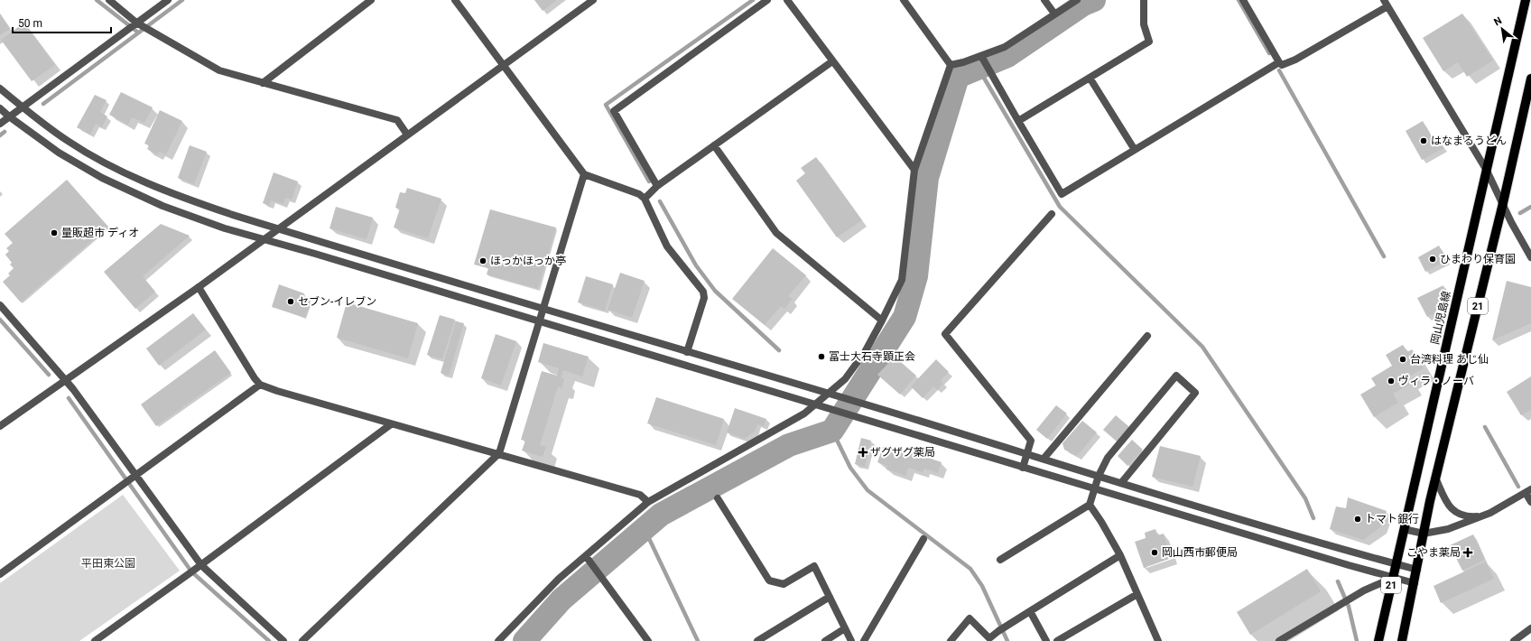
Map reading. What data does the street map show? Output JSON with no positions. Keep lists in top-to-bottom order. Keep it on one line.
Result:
{"streets":{"main road":["21","岡山児島線"]},"parks":["平田東公園"],"places":{"other":["はなまるうどん","量販超市 ディオ","ひまわり保育園","ほっかほっか亭","セブン-イレブン","冨士大石寺顕正会","台湾料理 あじ仙","ヴィラ・ノーバ","トマト銀行","岡山西市郵便局"],"health":["ザグザグ薬局","こやま薬局"]},"scale_bar":"50 m","north":"top left"}
